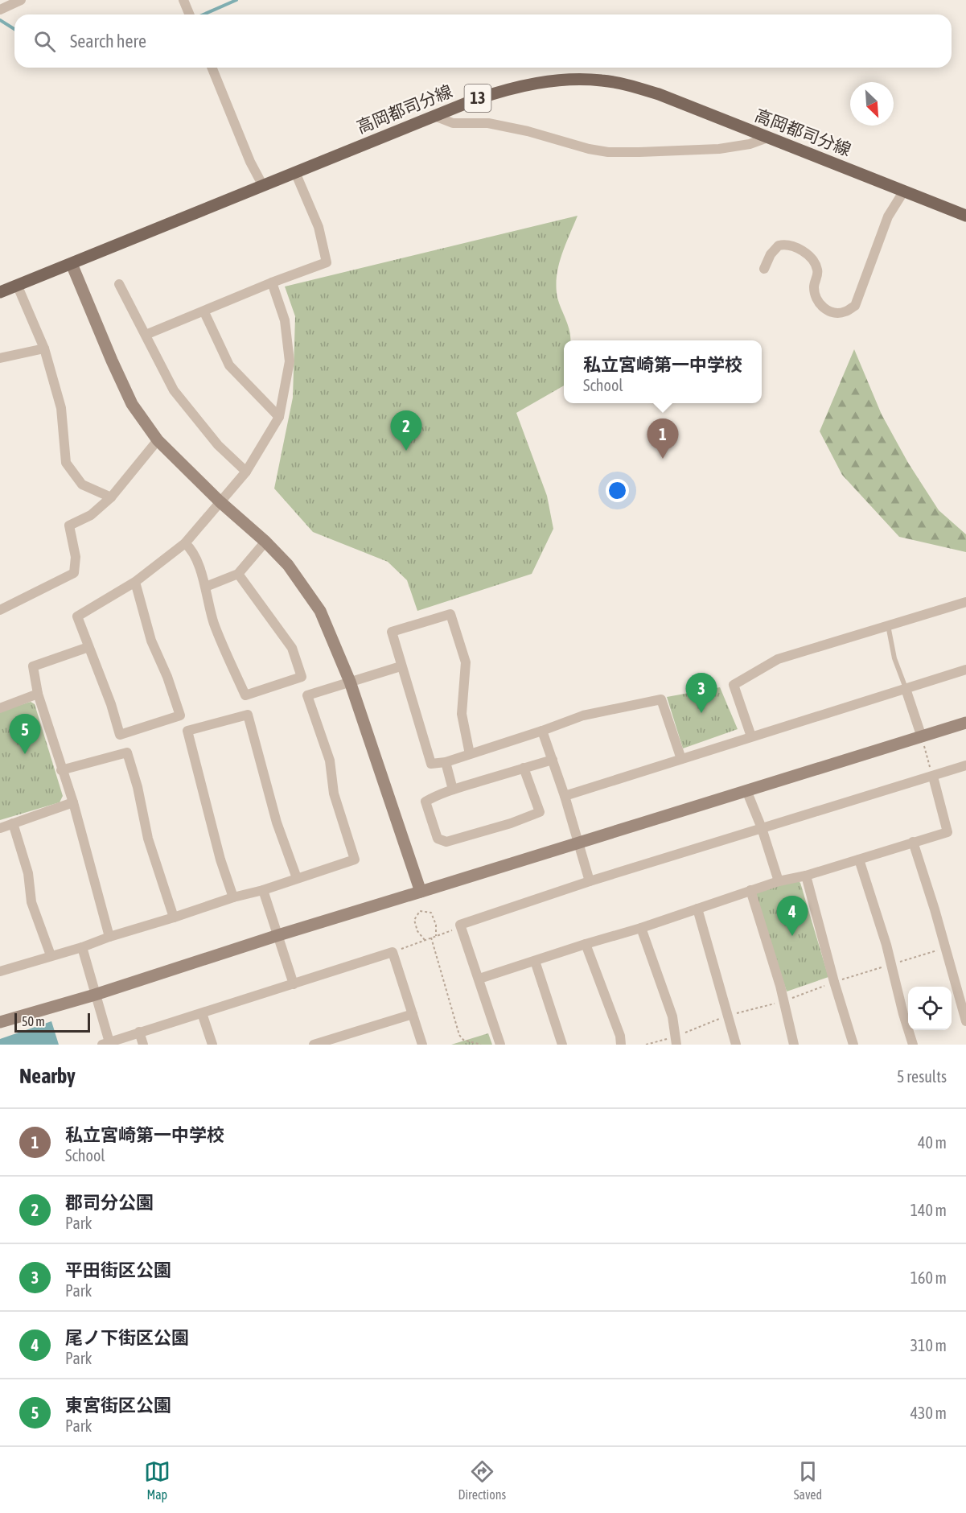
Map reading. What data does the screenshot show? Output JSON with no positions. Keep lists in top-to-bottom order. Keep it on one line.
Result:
{"streets":{"main road":["13","高岡都司分線"]},"scale_bar":"50 m","north":"bottom right","page":{"search":"Search here","popup":["私立宮崎第一中学校","School"],"pins":["2","1","3","5","4"],"scale":"50 m","heading":["Nearby","5 results"],"list":[{"mark":"1","name":"私立宮崎第一中学校","note":"School","value":"40 m"},{"mark":"2","name":"郡司分公園","note":"Park","value":"140 m"},{"mark":"3","name":"平田街区公園","note":"Park","value":"160 m"},{"mark":"4","name":"尾ノ下街区公園","note":"Park","value":"310 m"},{"mark":"5","name":"東宮街区公園","note":"Park","value":"430 m"}],"nav":["Map","Directions","Saved"]}}
